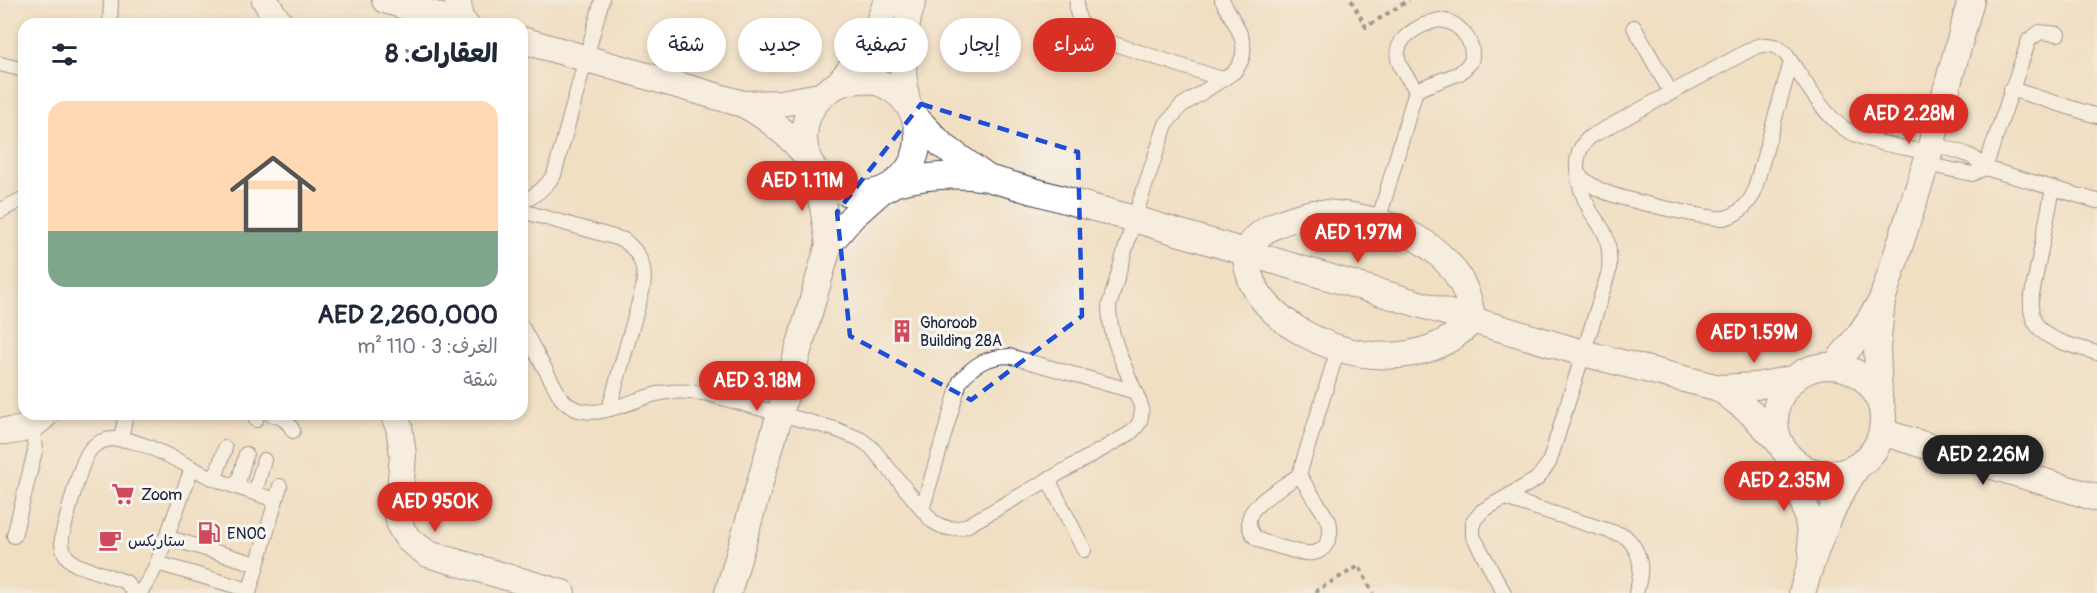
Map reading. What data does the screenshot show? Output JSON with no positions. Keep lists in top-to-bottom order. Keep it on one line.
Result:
{"places":{"building":["Ghoroob Building 28A"],"supermarket":["Zoom"],"fuel station":["ENOC"],"cafe":["ستاربكس"]},"page":{"chip":["شراء","إيجار","تصفية","جديد","شقة"],"heading":"العقارات: 8","list":[{"name":"AED 2,260,000","note":"الغرف: 3 · 110 m² · شقة"}],"price":["AED 2.28M","AED 1.11M","AED 1.97M","AED 1.59M","AED 3.18M","AED 2.26M","AED 2.35M","AED 950K"]}}
